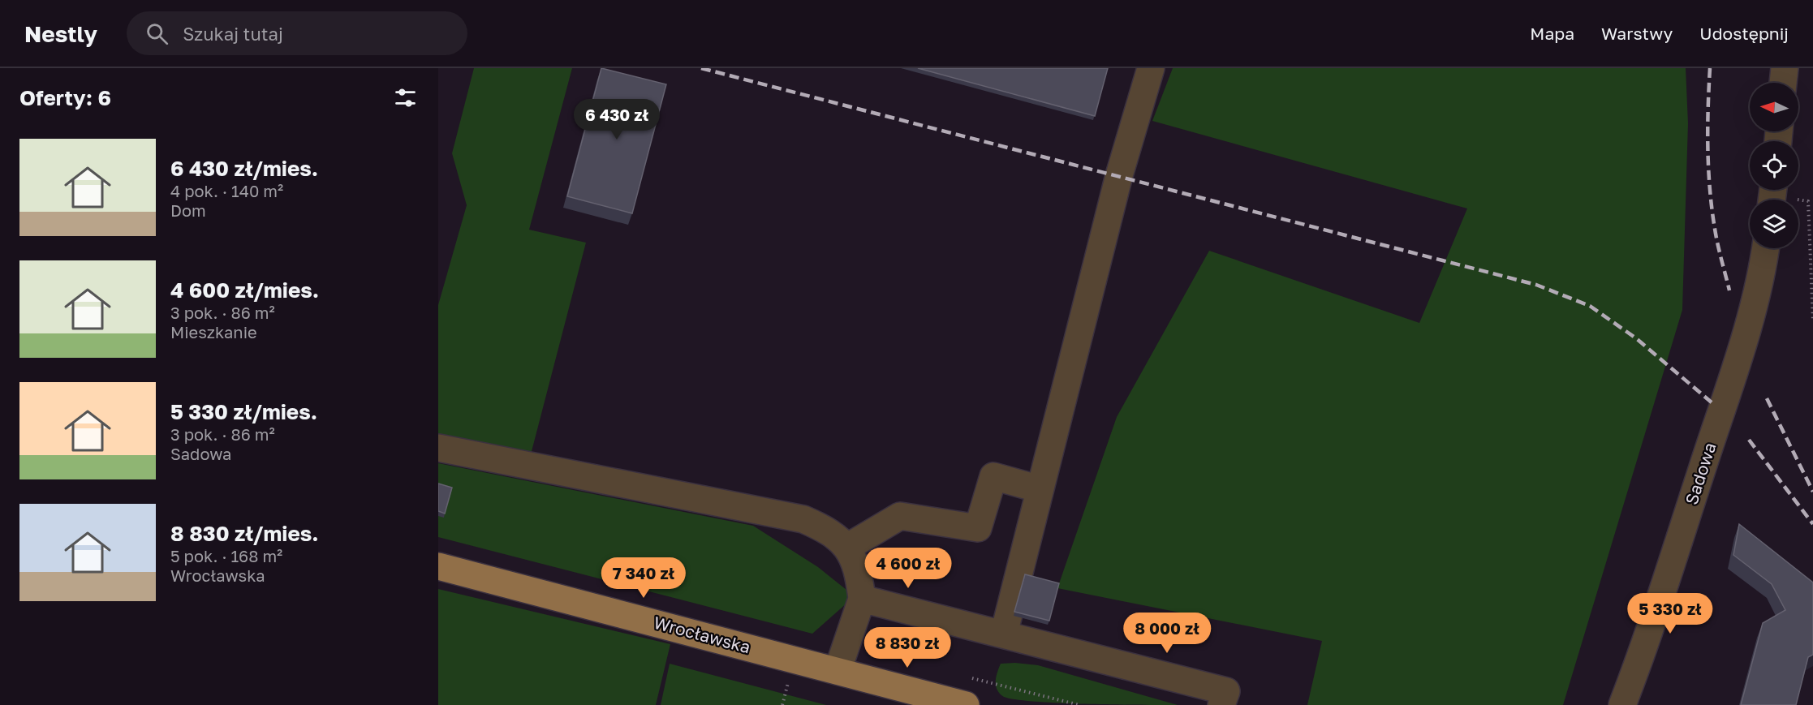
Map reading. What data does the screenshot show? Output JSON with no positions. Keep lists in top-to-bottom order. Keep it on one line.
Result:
{"streets":{"main road":["Wrocławska"],"street":["Sadowa"]},"north":"left","page":{"header":"Nestly","search":"Szukaj tutaj","nav":["Mapa","Warstwy","Udostępnij"],"heading":"Oferty: 6","price":["6 430 zł","4 600 zł","7 340 zł","5 330 zł","8 000 zł","8 830 zł"],"list":[{"name":"6 430 zł/mies.","note":"4 pok. · 140 m² · Dom"},{"name":"4 600 zł/mies.","note":"3 pok. · 86 m² · Mieszkanie"},{"name":"5 330 zł/mies.","note":"3 pok. · 86 m² · Sadowa"},{"name":"8 830 zł/mies.","note":"5 pok. · 168 m² · Wrocławska"}]}}
